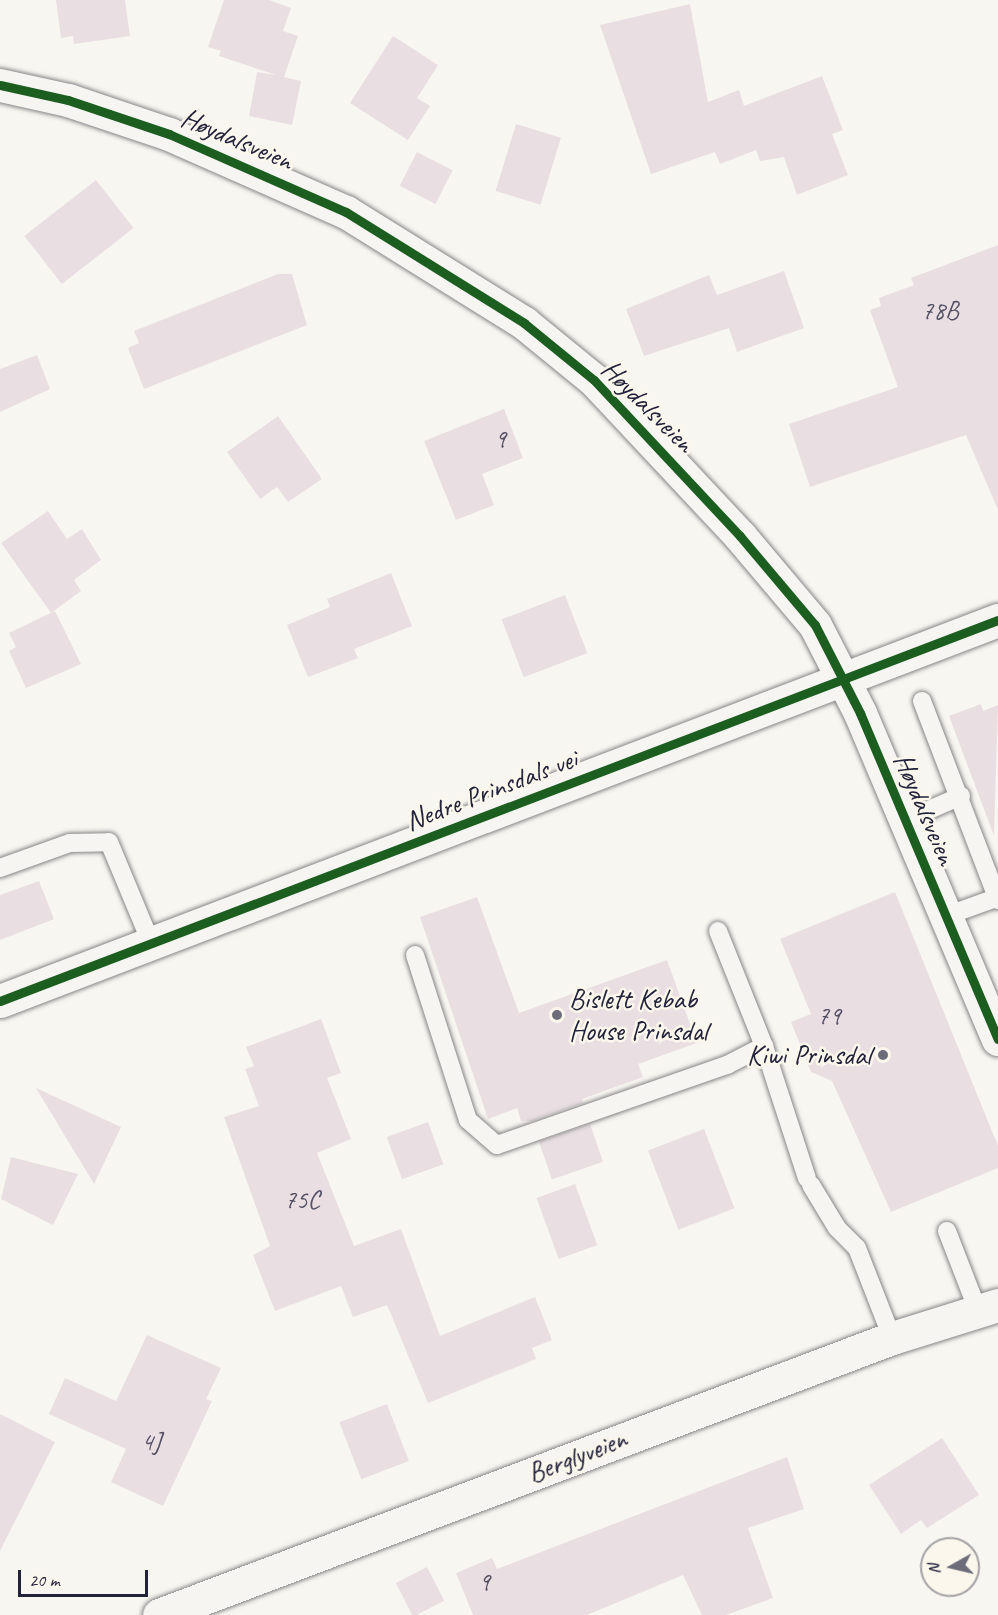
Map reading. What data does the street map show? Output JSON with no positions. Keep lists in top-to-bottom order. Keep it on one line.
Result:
{"streets":{"street":["Høydalsveien","Nedre Prinsdals vei","Berglyveien"]},"crossings":[["Høydalsveien","Nedre Prinsdals vei"]],"places":["Bislett Kebab House Prinsdal","Kiwi Prinsdal"],"house_numbers":["78B","9","79","75C","4J","9"],"scale_bar":"20 m","north":"left"}
